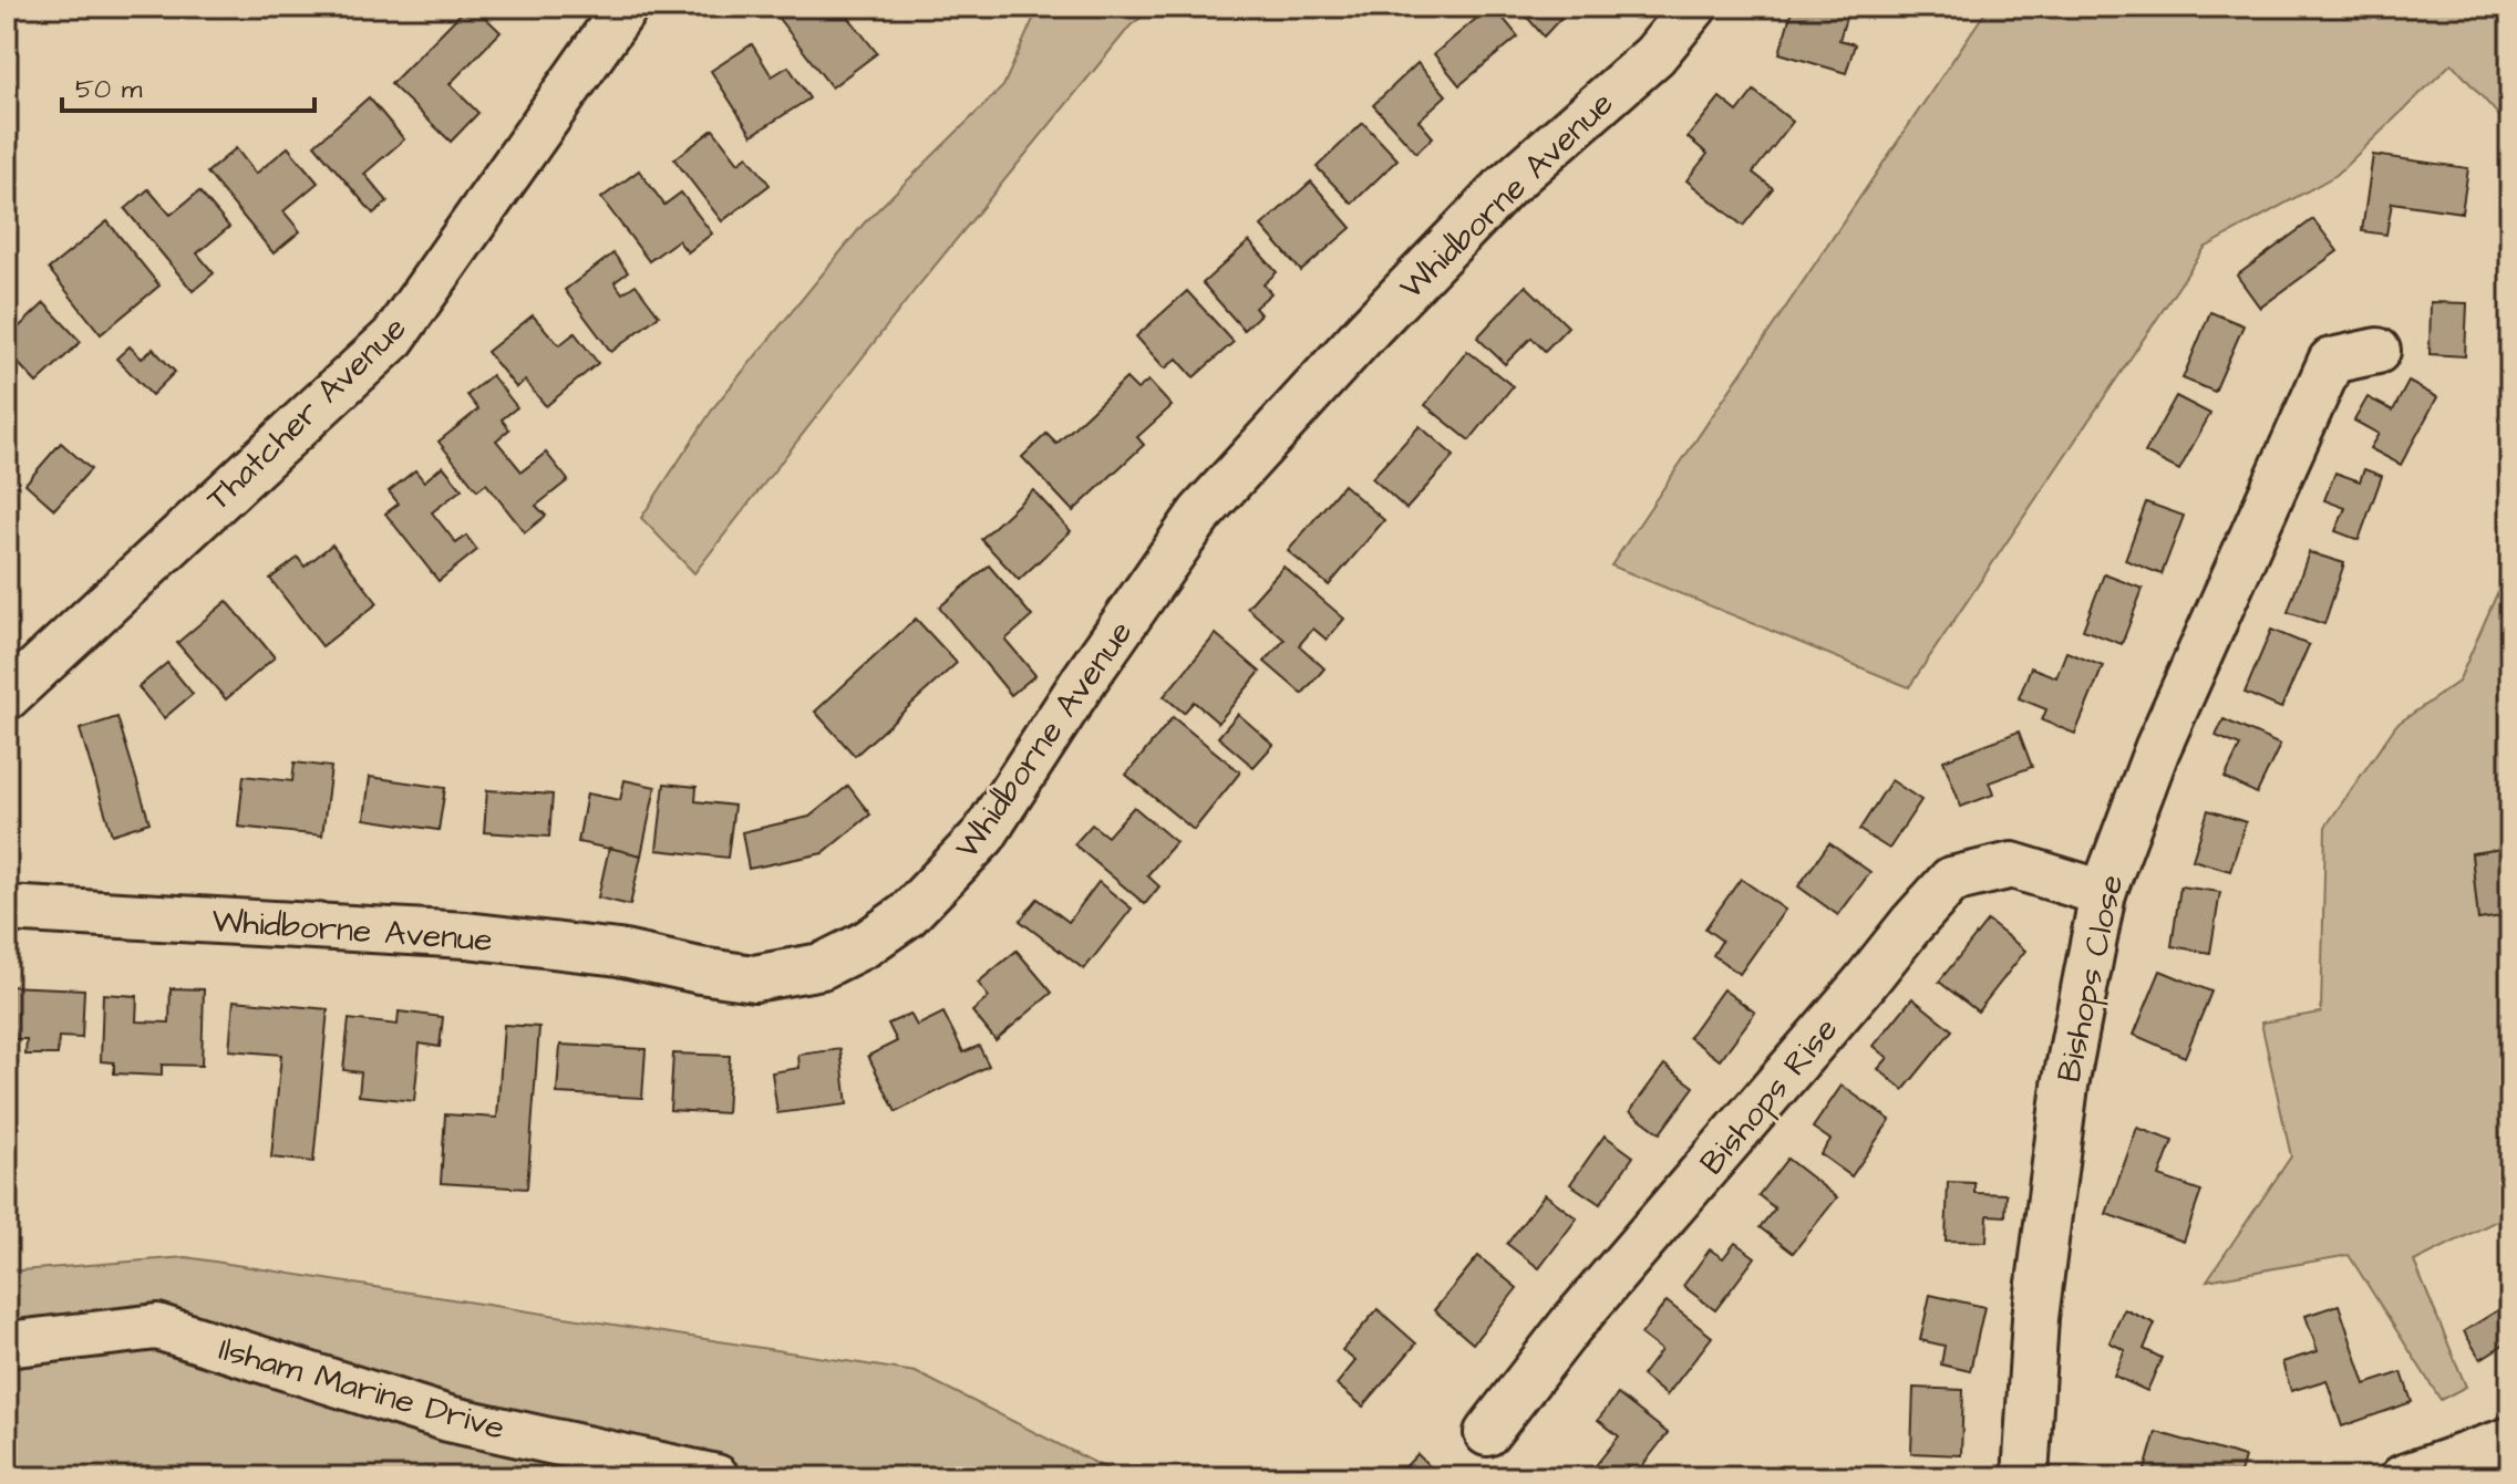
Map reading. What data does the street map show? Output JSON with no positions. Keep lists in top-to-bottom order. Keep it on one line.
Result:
{"streets":{"street":["Whidborne Avenue","Thatcher Avenue","Bishops Close","Bishops Rise","Ilsham Marine Drive"]},"crossings":[["Bishops Close","Bishops Rise"]],"scale_bar":"50 m"}
